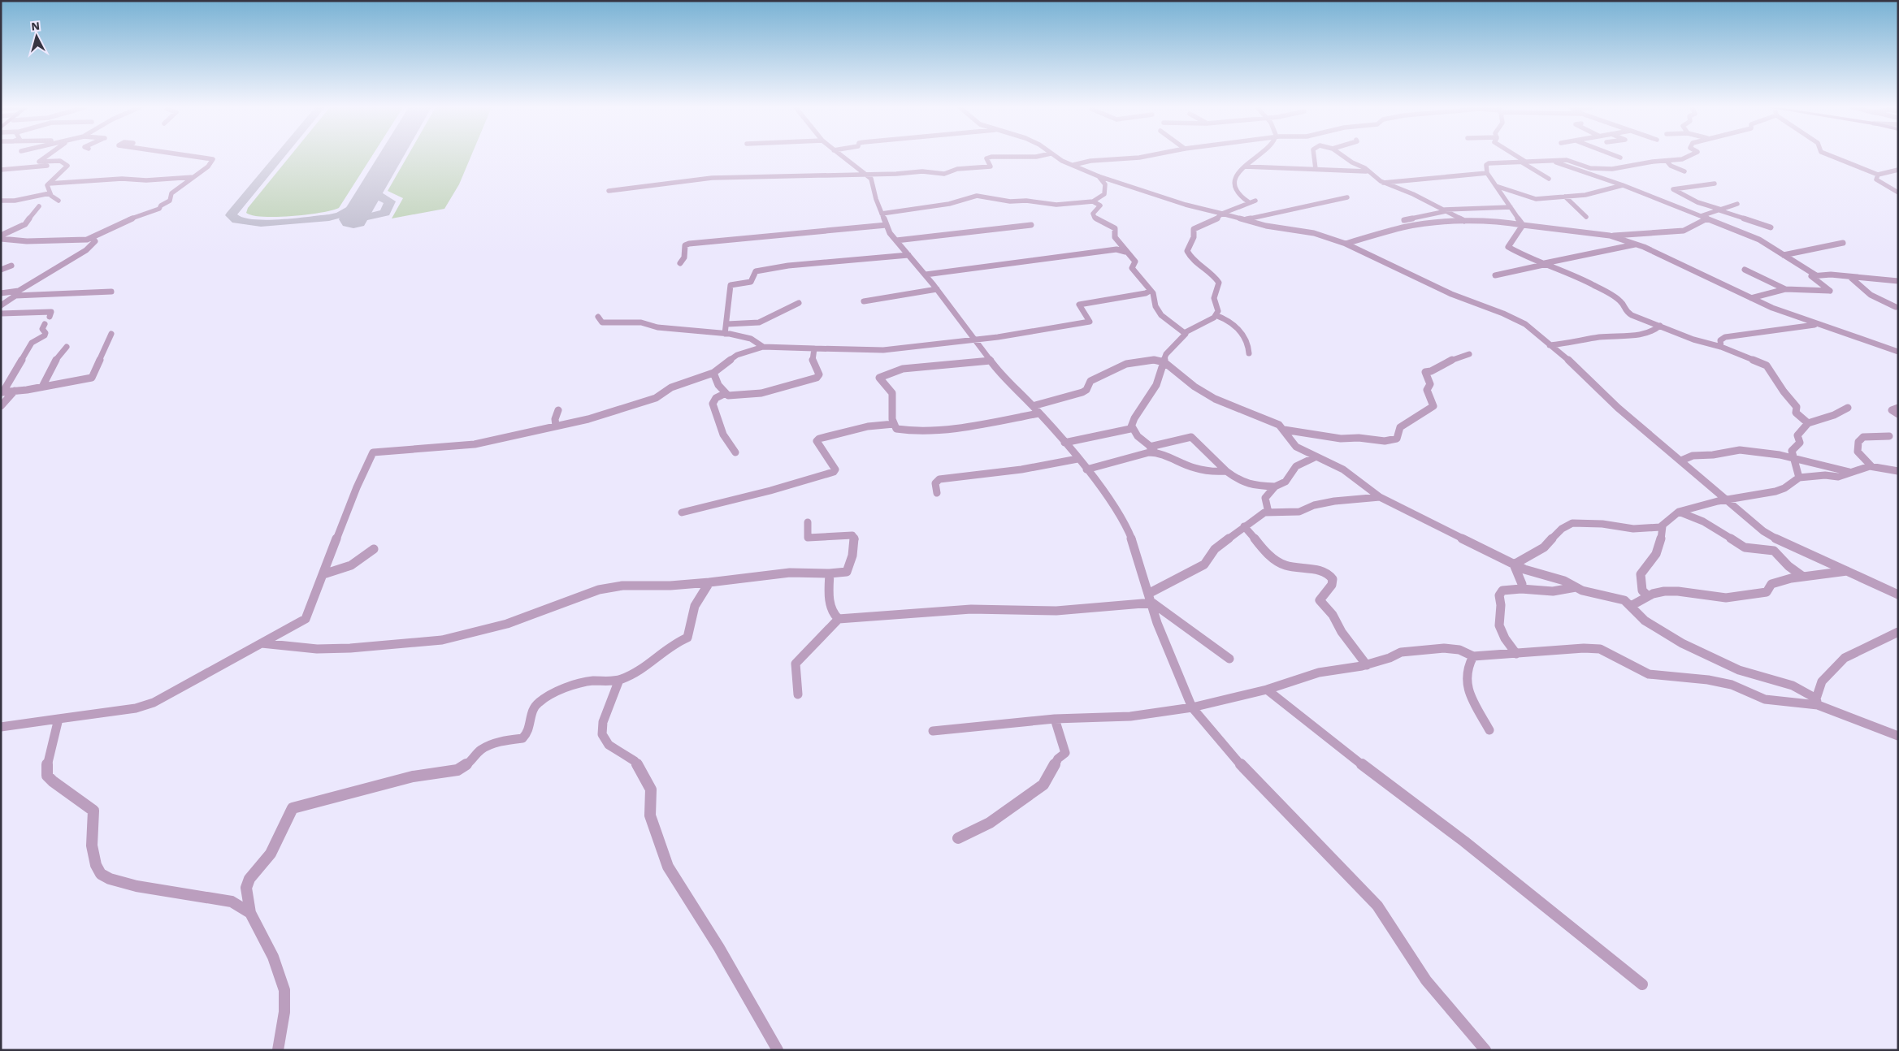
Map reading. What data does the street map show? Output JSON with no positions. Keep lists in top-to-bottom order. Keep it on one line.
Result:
{"north":"top"}
